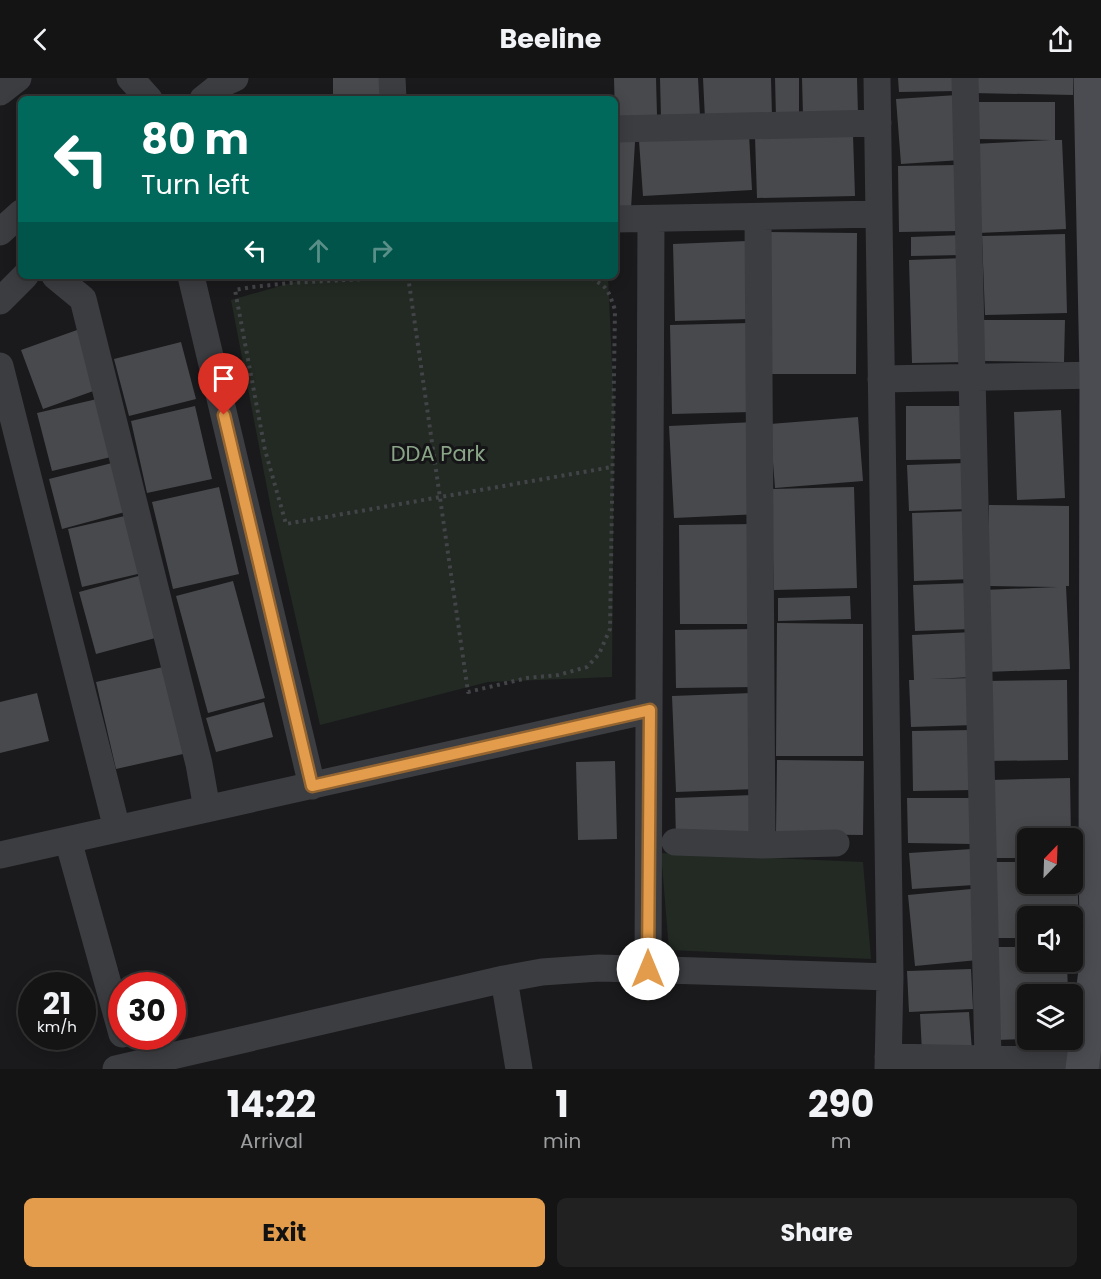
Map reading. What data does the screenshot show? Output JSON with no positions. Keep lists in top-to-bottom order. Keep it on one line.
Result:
{"parks":["DDA Park"],"north":"top right","page":{"header":"Beeline","turn":["80 m","Turn left"],"speed":"21 km/h","limit":"30","eta":["14:22","Arrival","1","min","290","m"],"buttons":["Exit","Share"]}}
